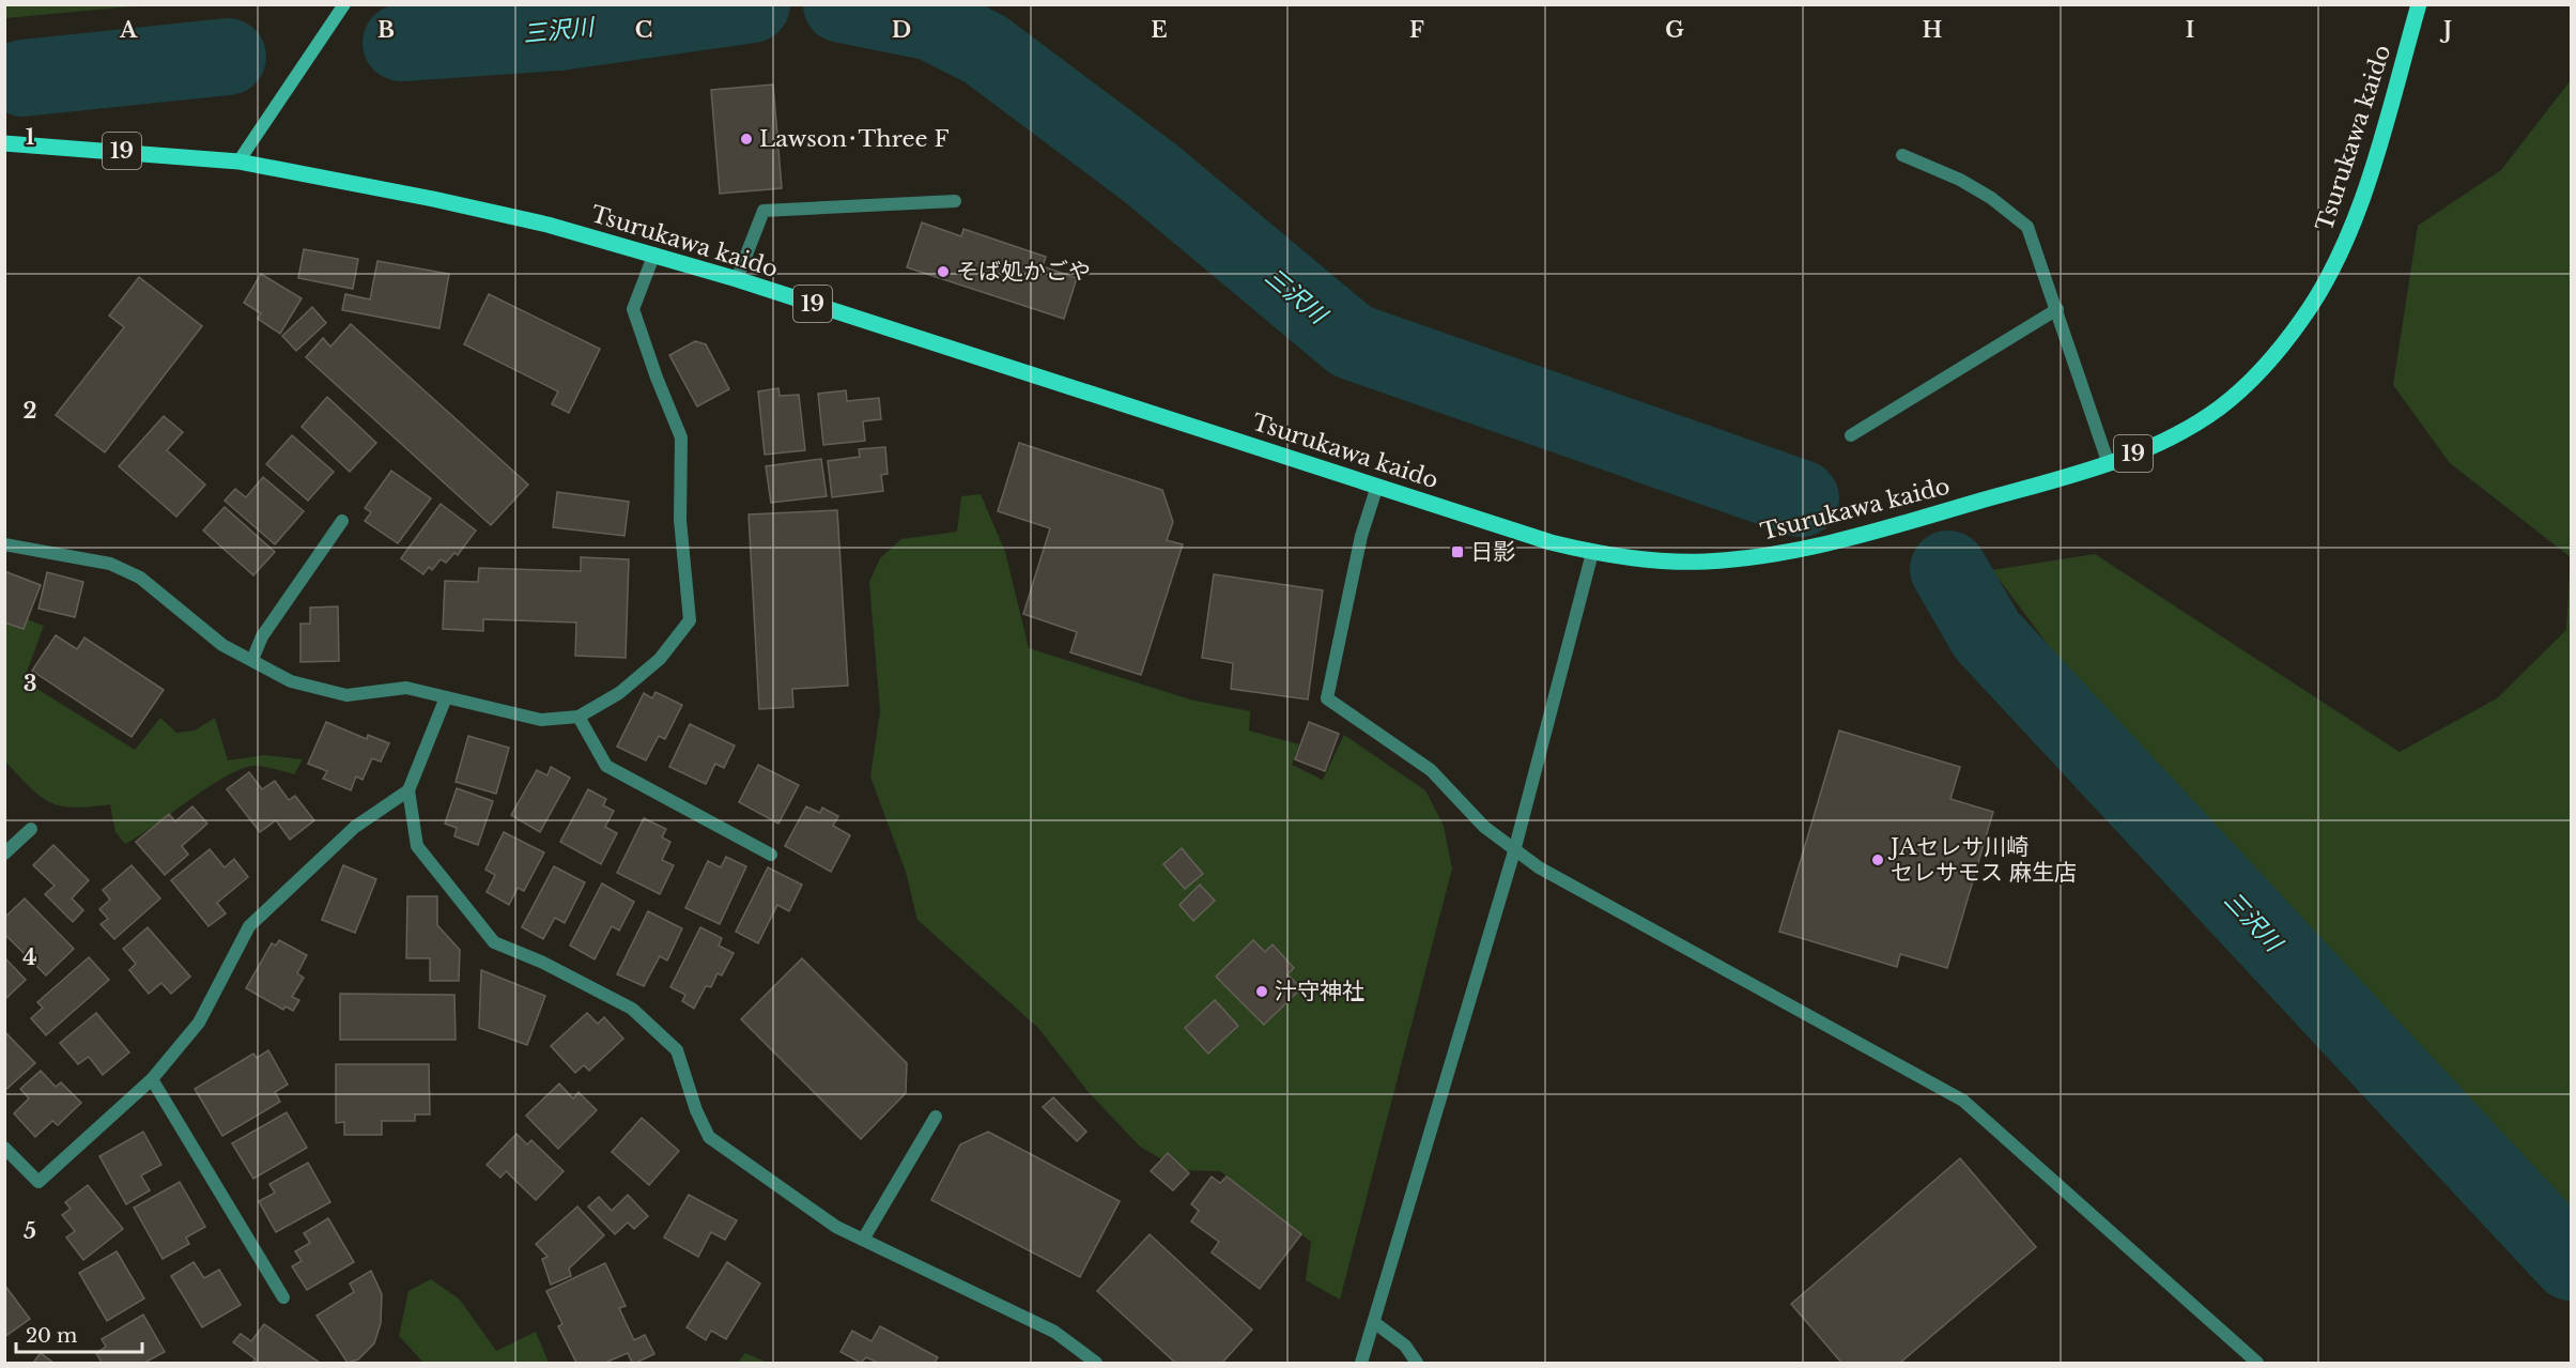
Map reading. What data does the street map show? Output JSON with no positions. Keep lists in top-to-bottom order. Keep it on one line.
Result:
{"streets":{"main road":["Tsurukawa kaido","19"]},"water":["三沢川"],"places":{"other":["Lawson･Three F","そば処かごや","JAセレサ川崎 セレサモス 麻生店","汁守神社"],"transit":["日影"]},"scale_bar":"20 m","grid":{"columns":["A","B","C","D","E","F","G","H","I","J"],"rows":["1","2","3","4","5"]}}
